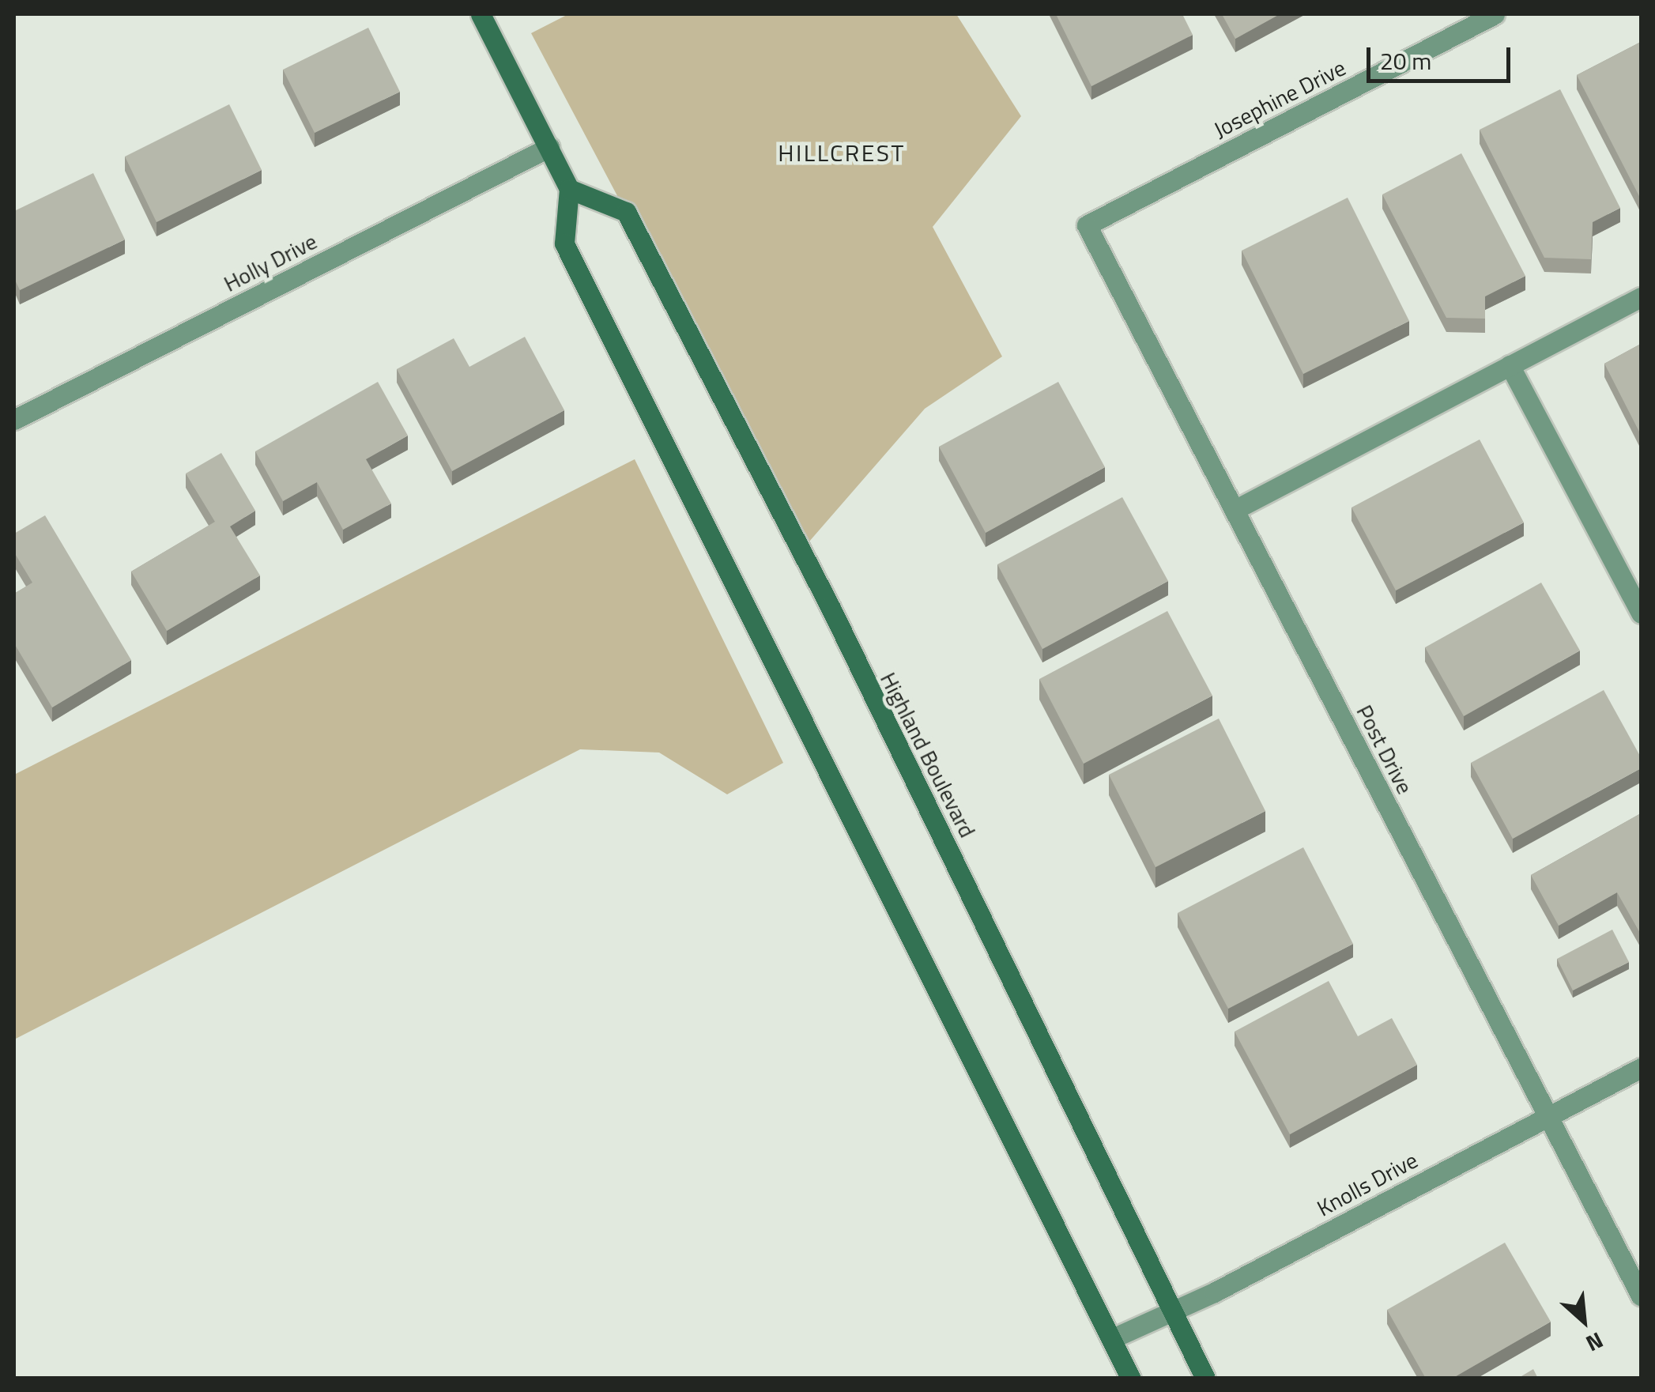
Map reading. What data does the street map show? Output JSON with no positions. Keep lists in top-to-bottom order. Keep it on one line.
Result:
{"streets":{"main road":["Highland Boulevard"],"street":["Josephine Drive","Holly Drive","Post Drive","Knolls Drive"]},"crossings":[["Josephine Drive","Post Drive"],["Post Drive","Knolls Drive"],["Highland Boulevard","Knolls Drive"]],"districts":["HILLCREST"],"scale_bar":"20 m","north":"bottom right"}
